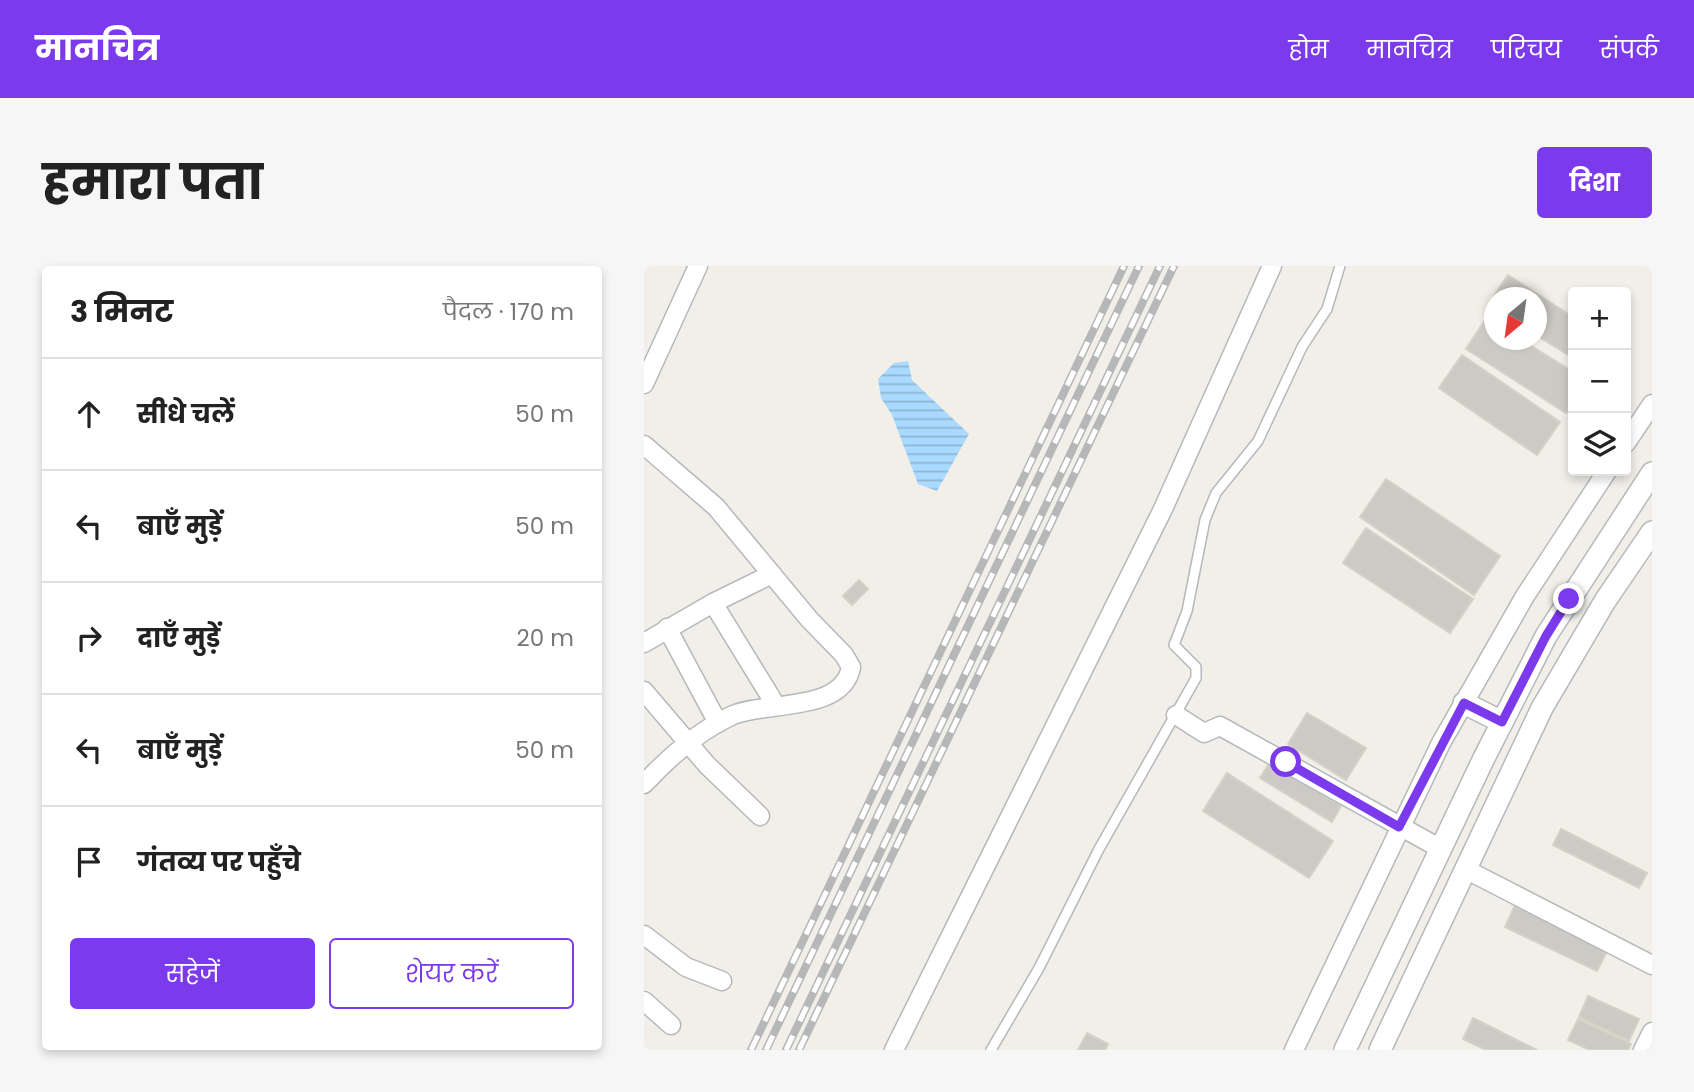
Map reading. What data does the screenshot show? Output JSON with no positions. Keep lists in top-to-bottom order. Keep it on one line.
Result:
{"north":"bottom left","page":{"header":"मानचित्र","nav":["होम","मानचित्र","परिचय","संपर्क"],"title":"हमारा पता","buttons":["दिशा",["सहेजें","शेयर करें"]],"heading":["3 मिनट","पैदल · 170 m"],"map_buttons":["+","−"],"list":[["सीधे चलें","50 m"],["बाएँ मुड़ें","50 m"],["दाएँ मुड़ें","20 m"],["बाएँ मुड़ें","50 m"],"गंतव्य पर पहुँचे"]}}
